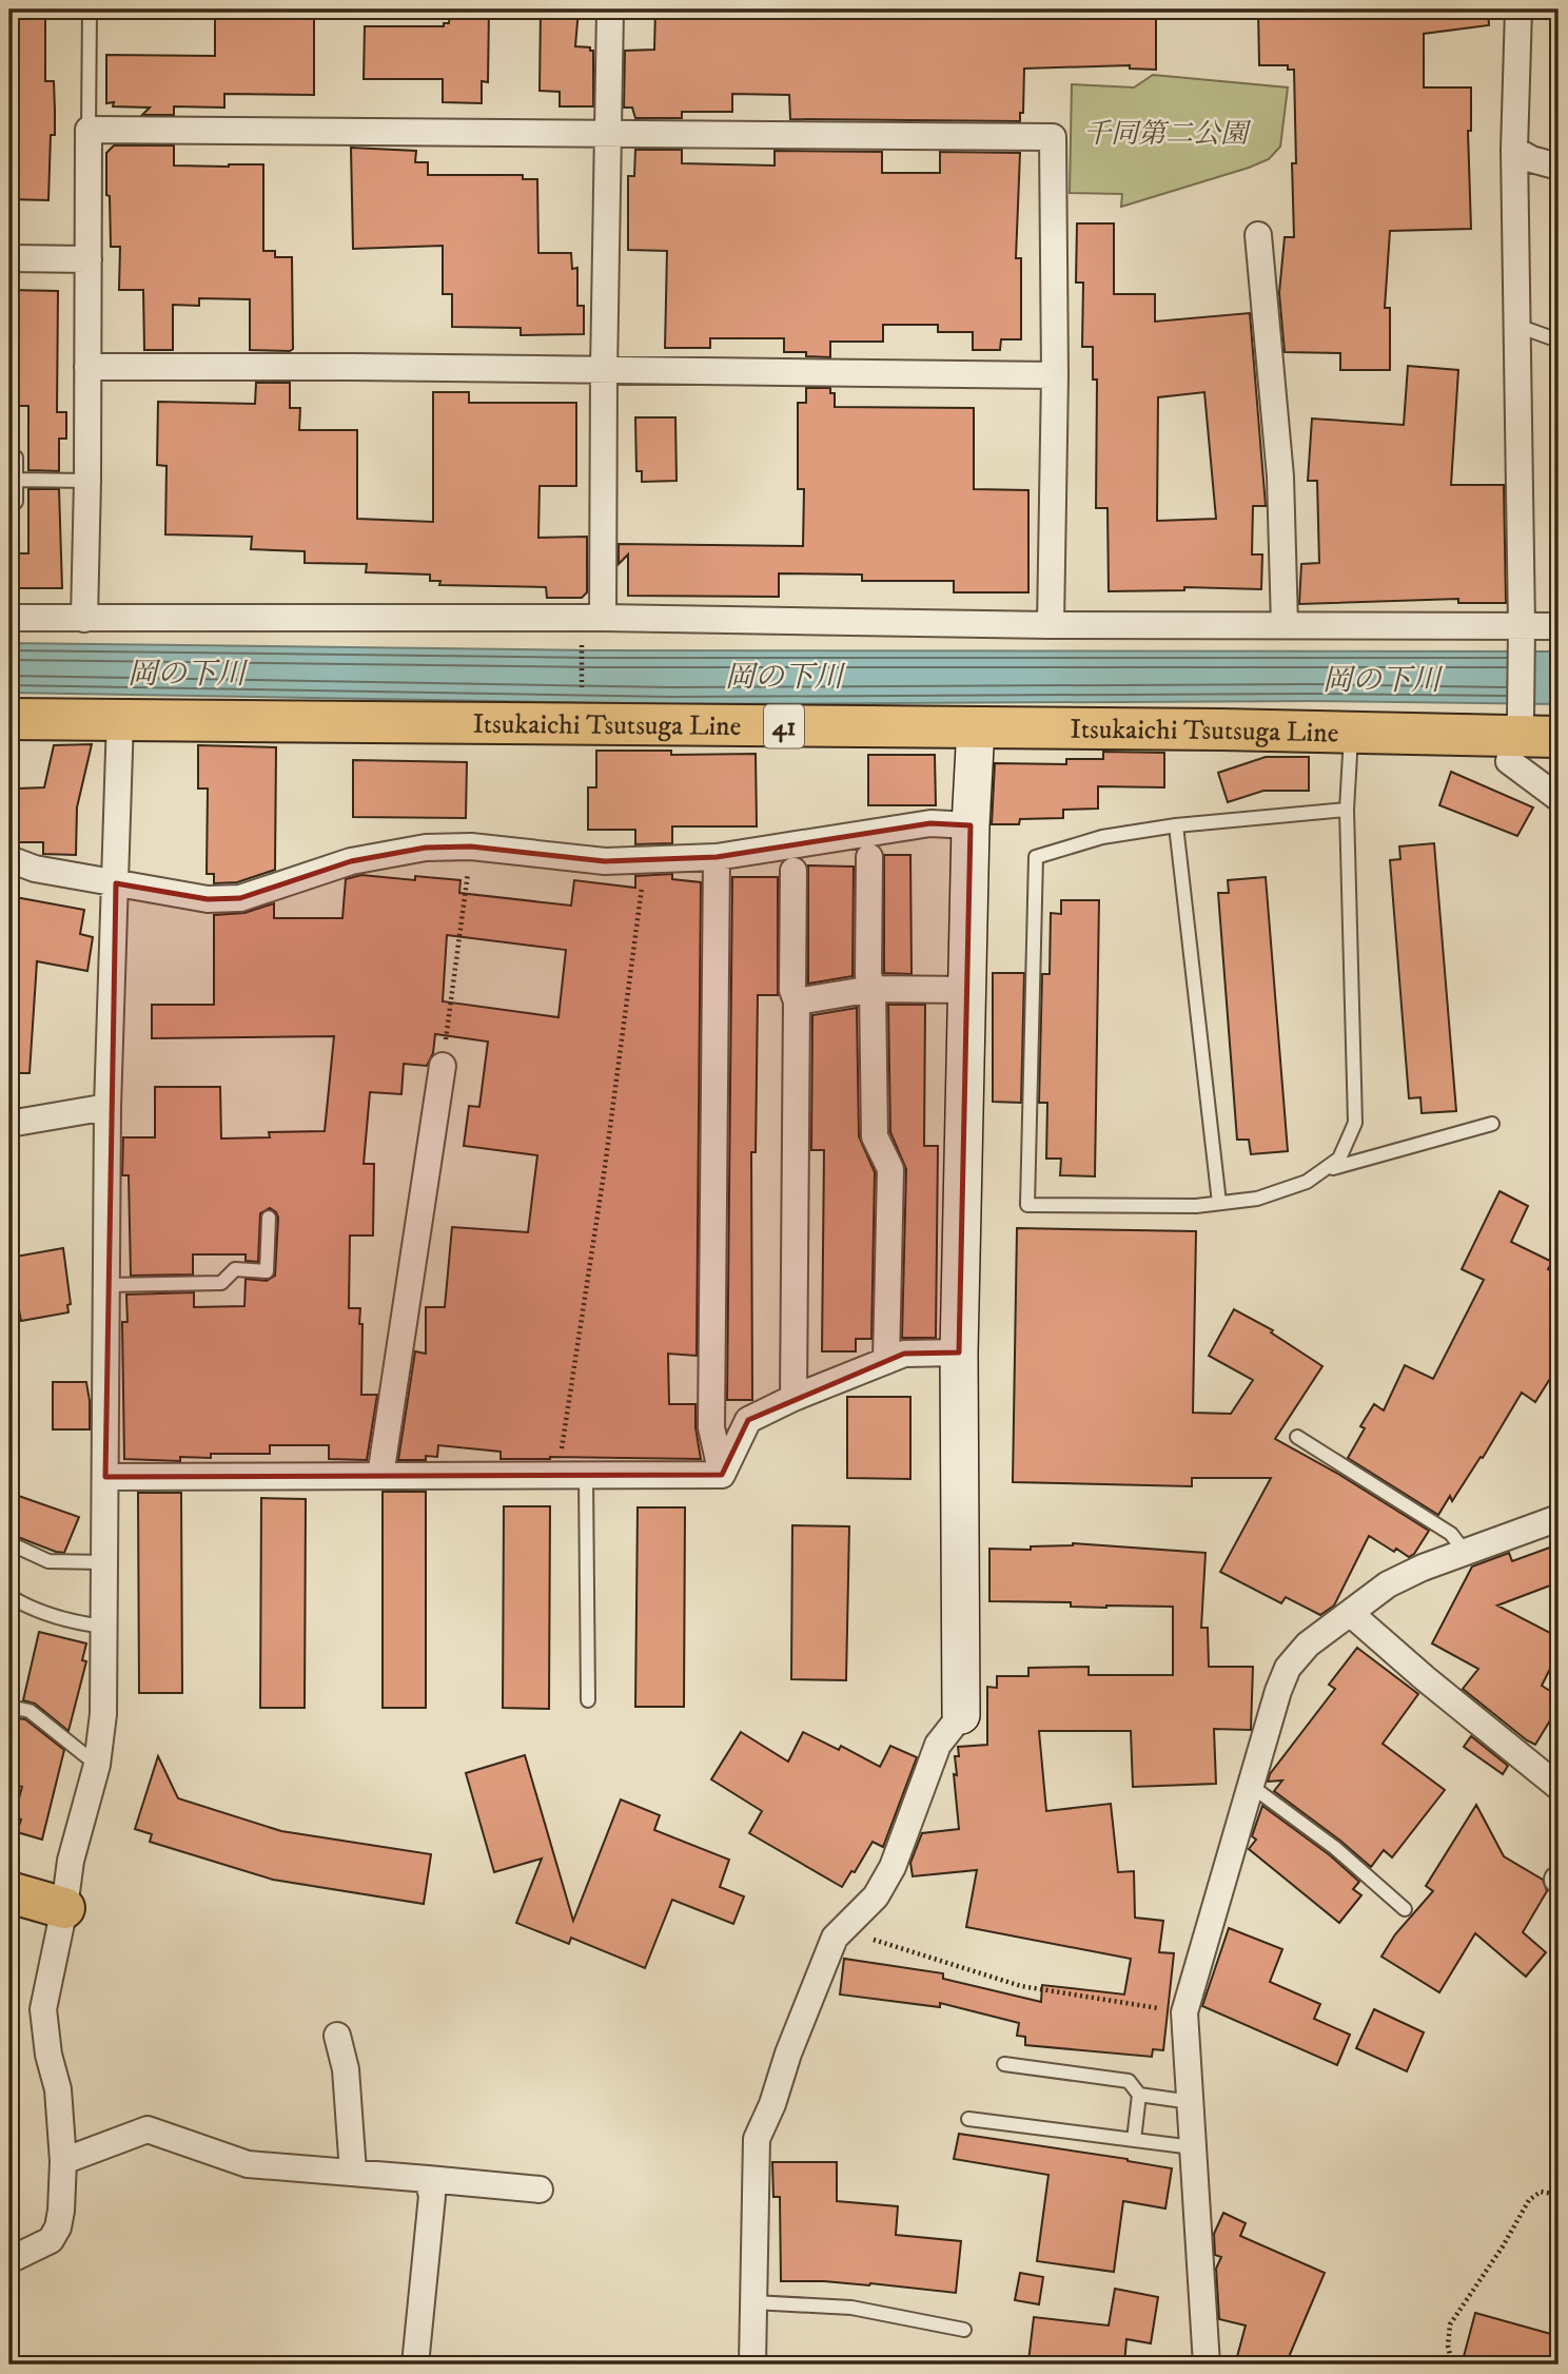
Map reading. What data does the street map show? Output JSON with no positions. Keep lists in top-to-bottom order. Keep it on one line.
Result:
{"streets":{"main road":["Itsukaichi Tsutsuga Line","41"]},"water":["岡の下川"],"parks":["千同第二公園"]}
